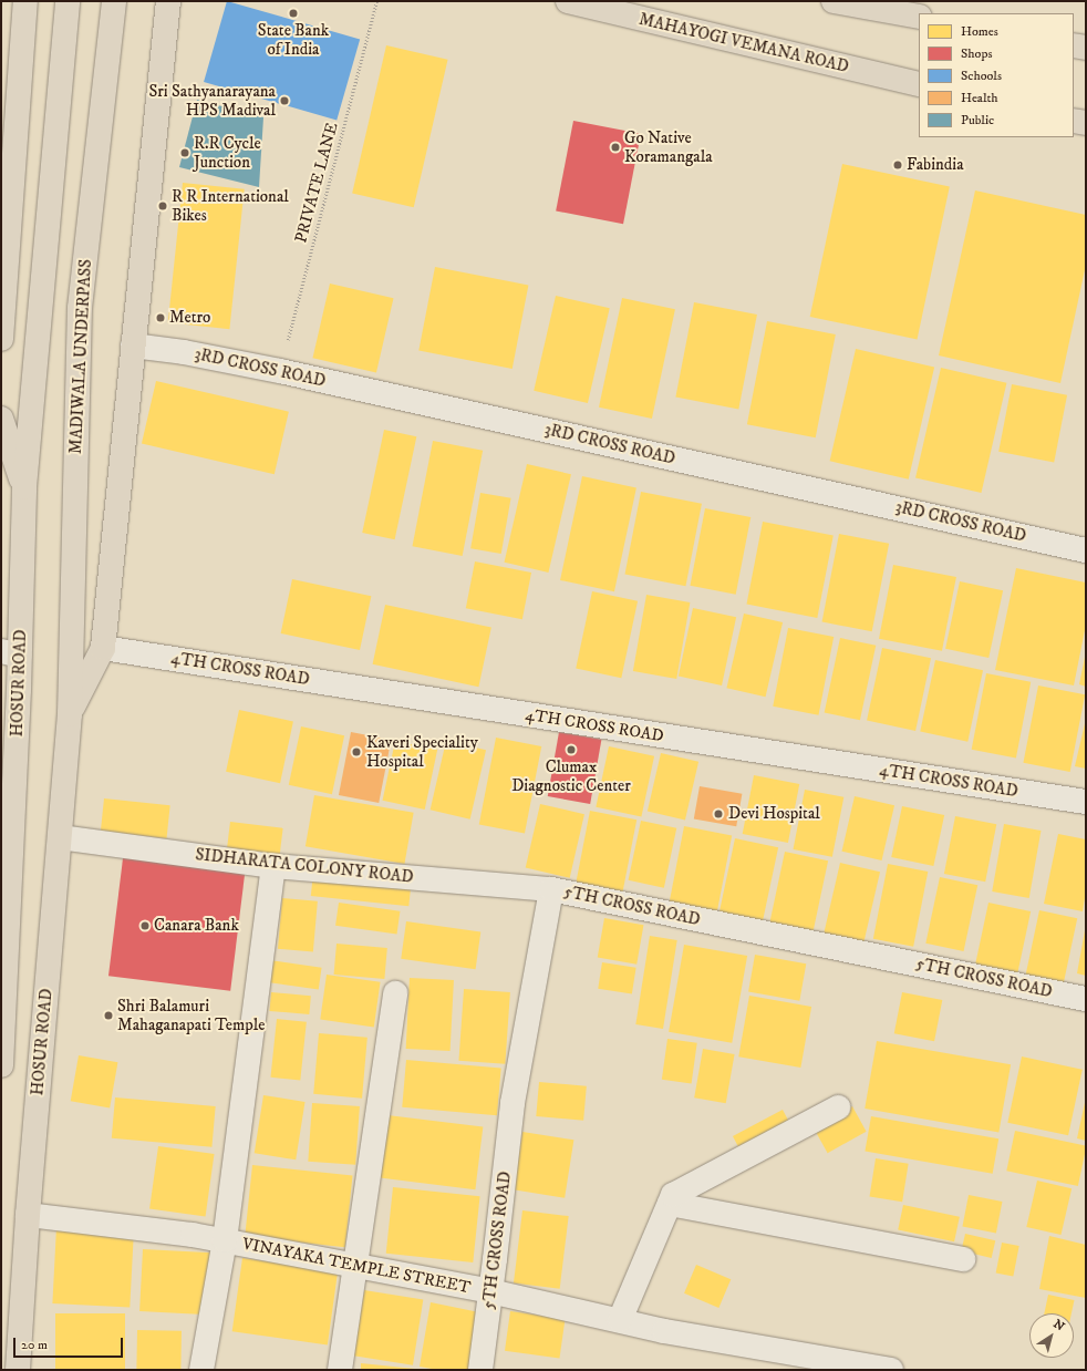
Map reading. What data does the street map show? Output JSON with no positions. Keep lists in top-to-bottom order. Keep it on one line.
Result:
{"streets":{"main road":["MAHAYOGI VEMANA ROAD","MADIWALA UNDERPASS","HOSUR ROAD"],"street":["3RD CROSS ROAD","4TH CROSS ROAD","SIDHARATA COLONY ROAD","5TH CROSS ROAD","VINAYAKA TEMPLE STREET"],"path":["PRIVATE LANE"]},"crossings":[["PRIVATE LANE","3RD CROSS ROAD"],["MADIWALA UNDERPASS","HOSUR ROAD"],["HOSUR ROAD","SIDHARATA COLONY ROAD"],["HOSUR ROAD","VINAYAKA TEMPLE STREET"],["SIDHARATA COLONY ROAD","5TH CROSS ROAD"],["5TH CROSS ROAD","VINAYAKA TEMPLE STREET"]],"places":["State Bank of India","Sri Sathyanarayana HPS Madival","Go Native Koramangala","R.R Cycle Junction","Fabindia","R R International Bikes","Metro","Clumax Diagnostic Center","Kaveri Speciality Hospital","Devi Hospital","Canara Bank","Shri Balamuri Mahaganapati Temple"],"legend":["Homes","Shops","Schools","Health","Public"],"scale_bar":"20 m","north":"top right"}
